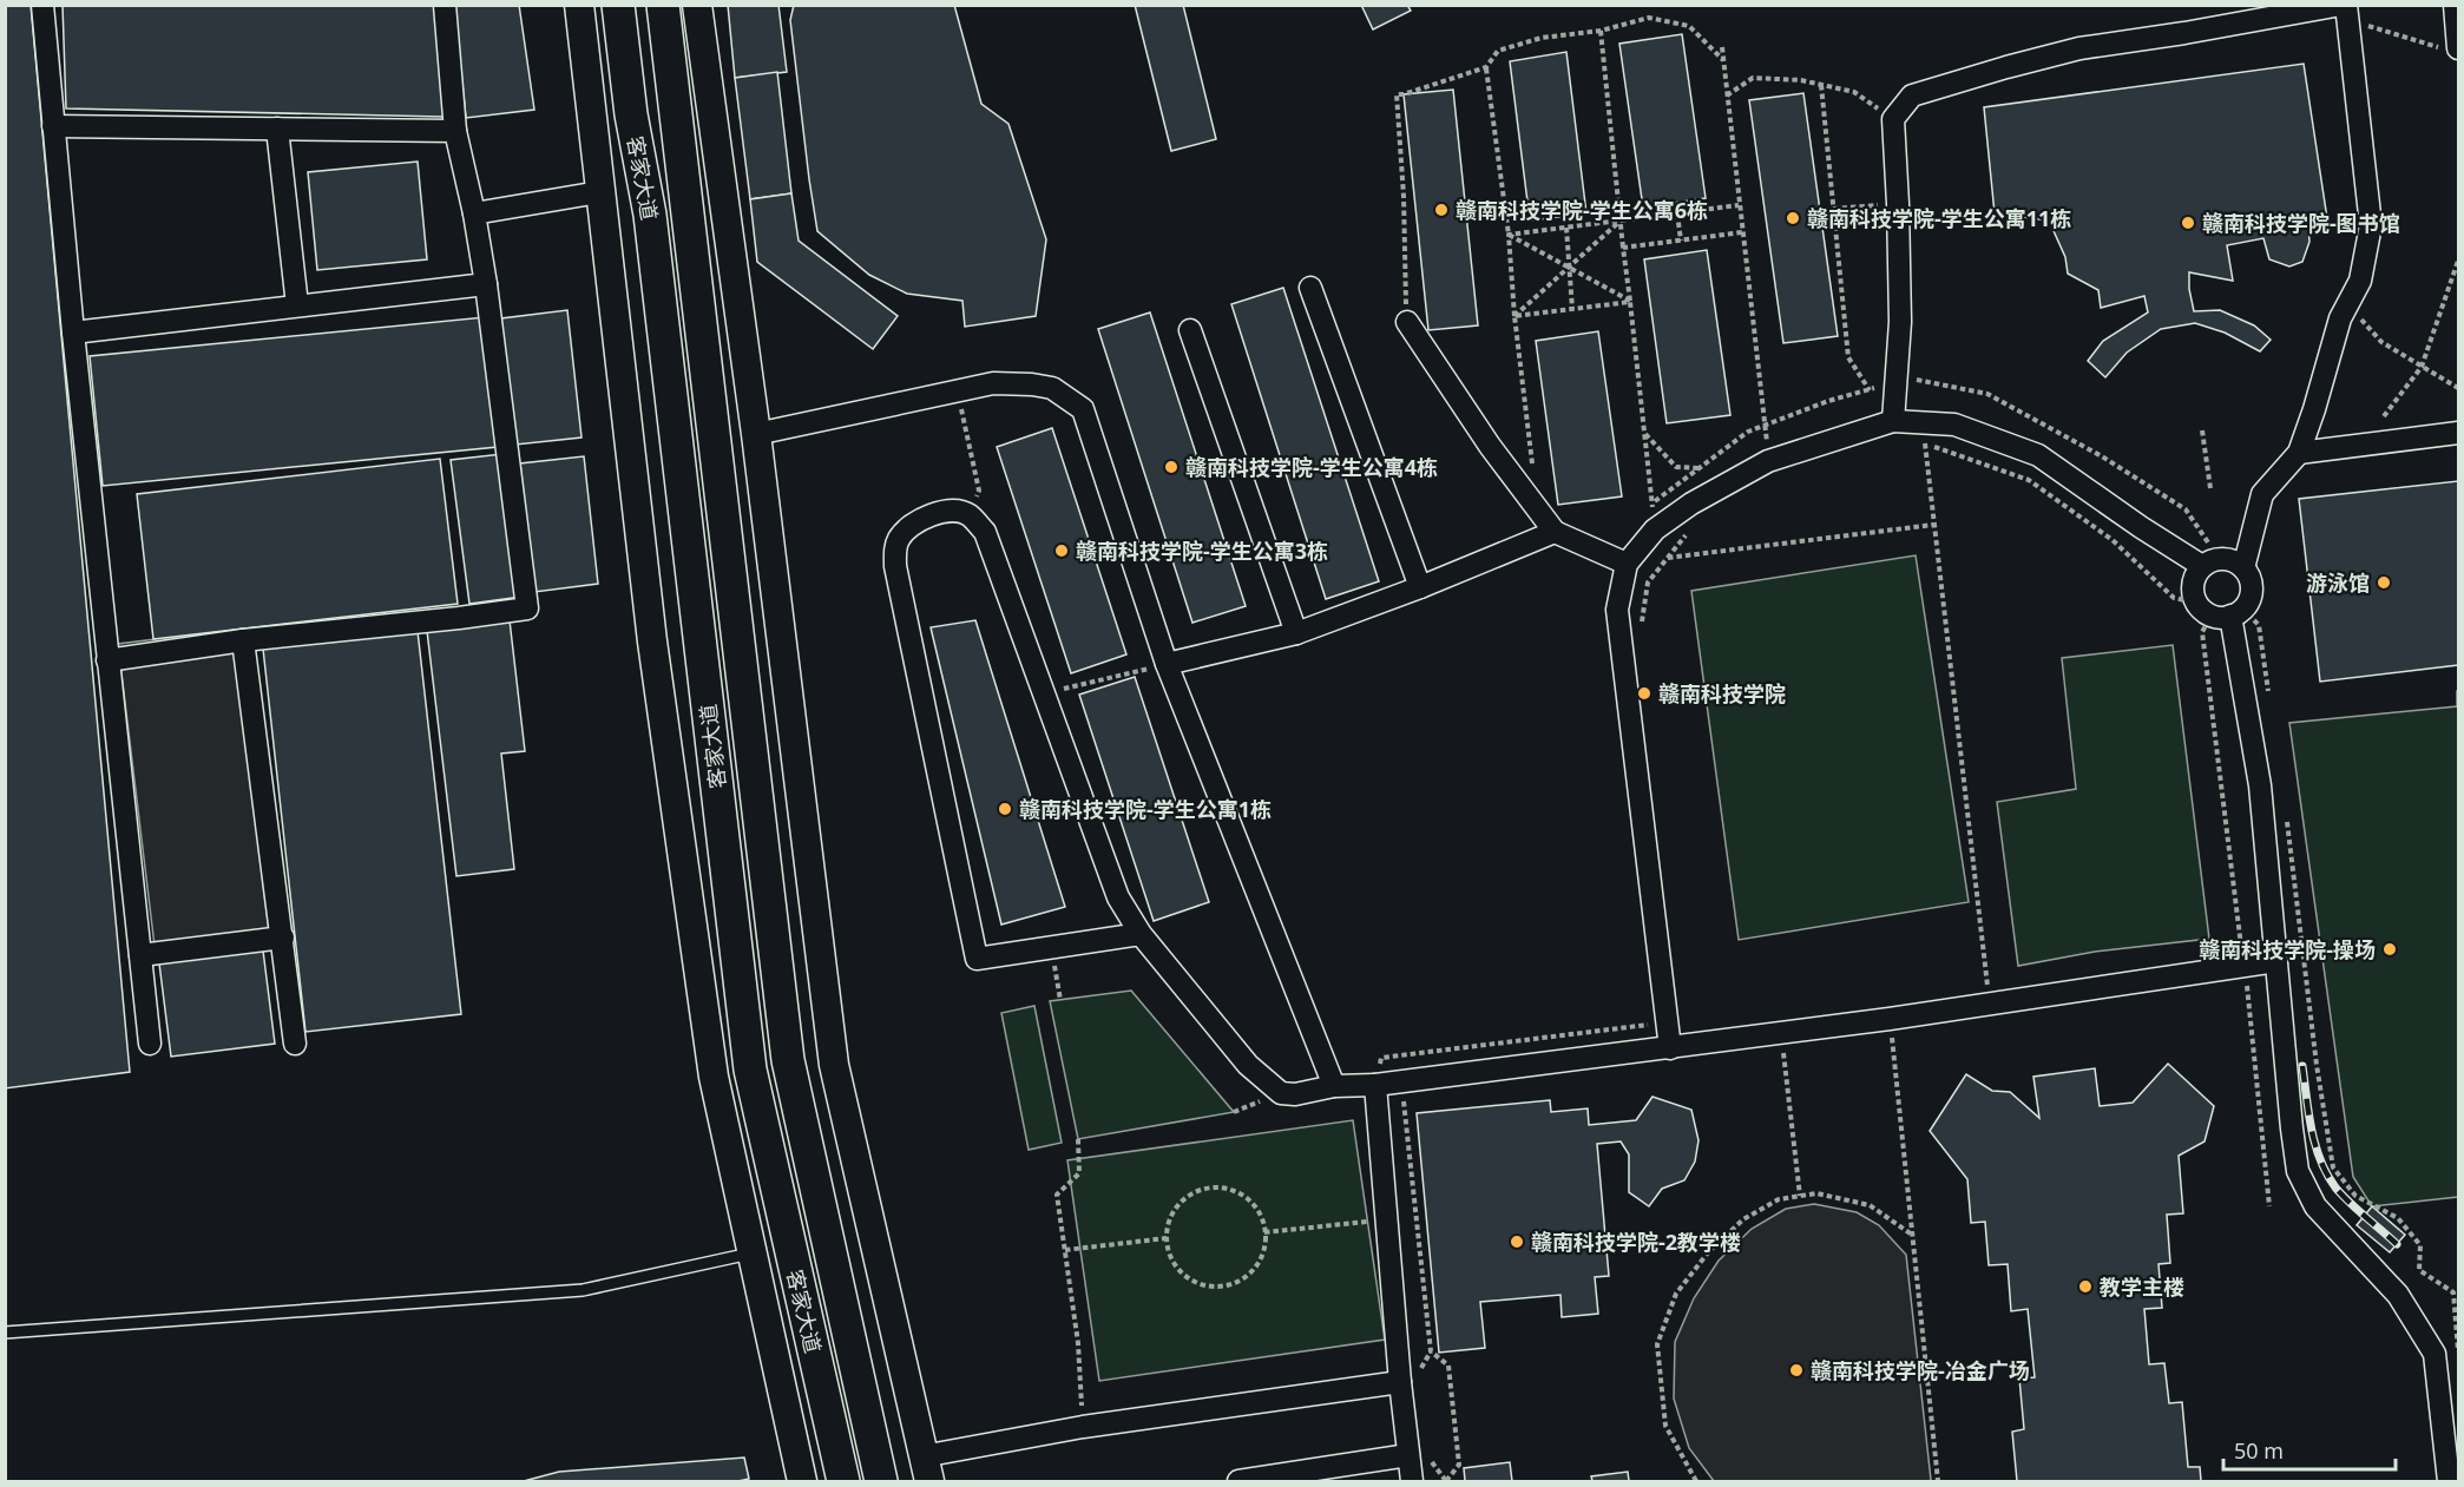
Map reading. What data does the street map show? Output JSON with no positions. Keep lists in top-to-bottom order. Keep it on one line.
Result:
{"streets":{"main road":["客家大道"]},"places":["赣南科技学院-学生公寓6栋","赣南科技学院-学生公寓11栋","赣南科技学院-图书馆","赣南科技学院-学生公寓4栋","赣南科技学院-学生公寓3栋","游泳馆","赣南科技学院","赣南科技学院-学生公寓1栋","赣南科技学院-操场","赣南科技学院-2教学楼","教学主楼","赣南科技学院-冶金广场"],"scale_bar":"50 m"}
